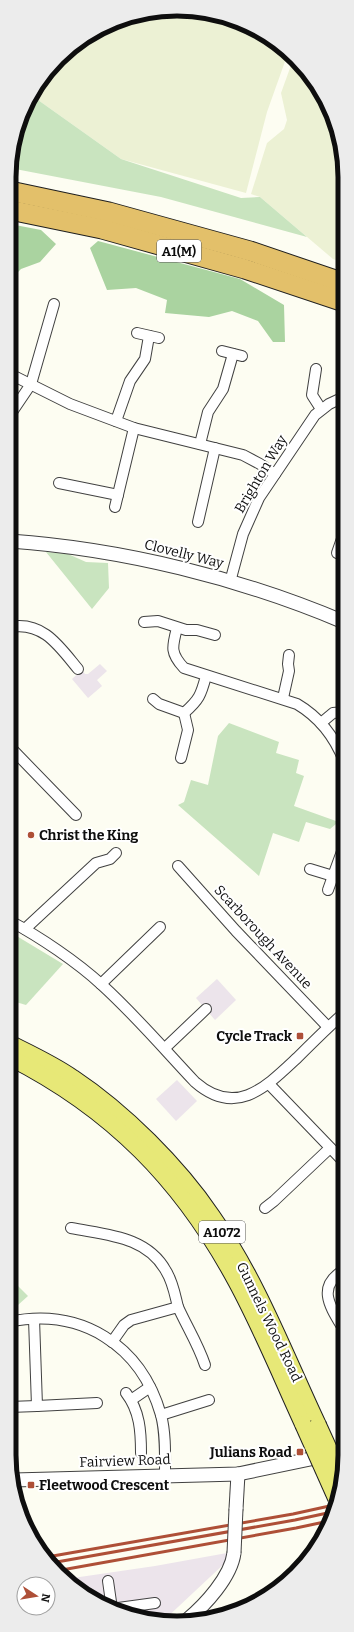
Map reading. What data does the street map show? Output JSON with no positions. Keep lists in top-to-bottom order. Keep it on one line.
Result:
{"streets":{"highway":["A1(M)"],"main road":["A1072","Gunnels Wood Road"],"street":["Brighton Way","Clovelly Way","Scarborough Avenue","Fairview Road"]},"crossings":[["Brighton Way","Clovelly Way"]],"places":{"other":["Christ the King"],"transit":["Cycle Track","Julians Road","Fleetwood Crescent"]},"north":"right"}
